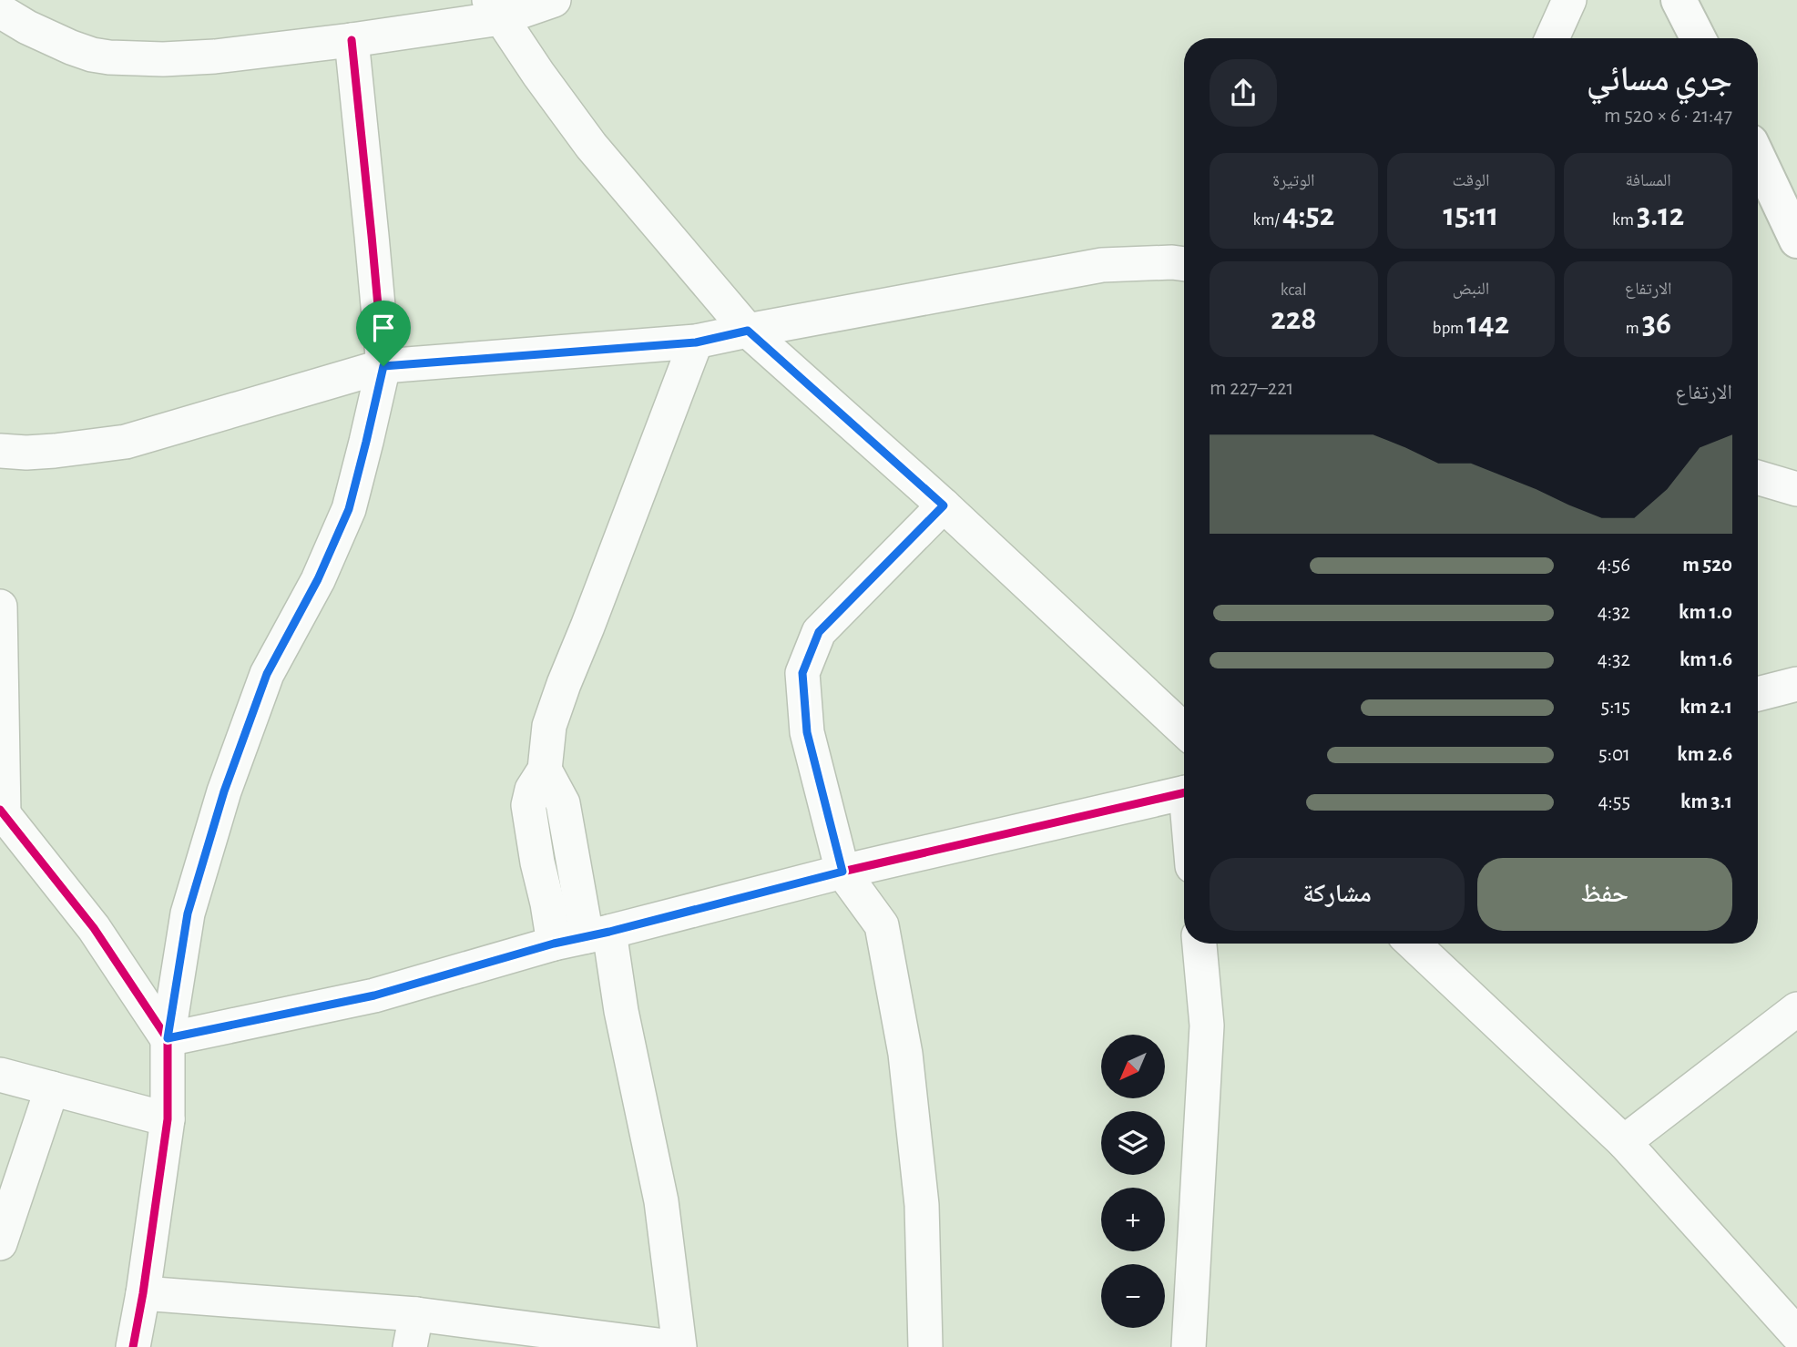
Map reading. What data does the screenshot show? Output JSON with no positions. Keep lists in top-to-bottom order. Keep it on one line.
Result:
{"north":"bottom left","page":{"heading":["جري مسائي","21:47 · 6 × 520 m"],"stats":[["المسافة","3.12 km"],["الوقت","15:11"],["الوتيرة","4:52 /km"],["الارتفاع","36 m"],["النبض","142 bpm"],["kcal","228"]],"chart":["الارتفاع","221–227 m"],"list":[{"name":"520 m","note":"4:56"},{"name":"1.0 km","note":"4:32"},{"name":"1.6 km","note":"4:32"},{"name":"2.1 km","note":"5:15"},{"name":"2.6 km","note":"5:01"},{"name":"3.1 km","note":"4:55"}],"buttons":["حفظ","مشاركة"],"map_buttons":["+","−"]}}
